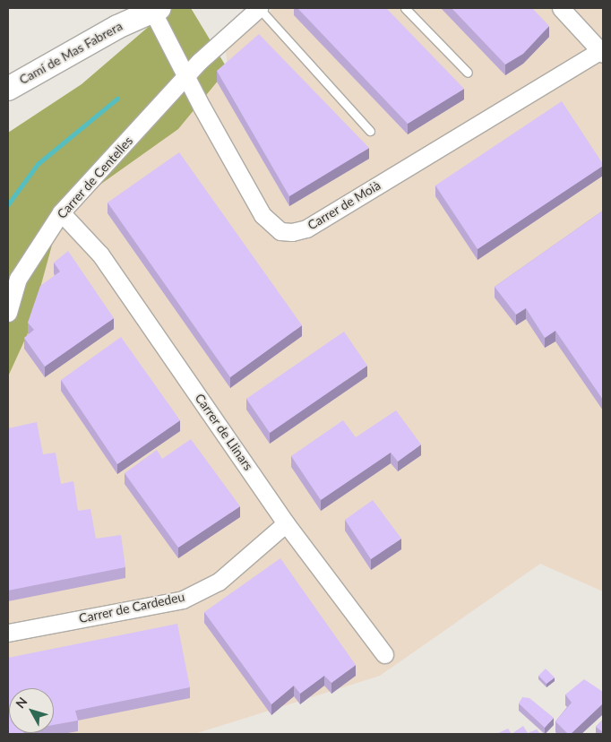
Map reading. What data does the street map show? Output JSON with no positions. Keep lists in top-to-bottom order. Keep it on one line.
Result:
{"streets":{"street":["Camí de Mas Fabrera","Carrer de Centelles","Carrer de Moià","Carrer de Llinars","Carrer de Cardedeu"]},"crossings":[["Camí de Mas Fabrera","Carrer de Moià"],["Carrer de Centelles","Carrer de Moià"],["Carrer de Centelles","Carrer de Llinars"],["Carrer de Llinars","Carrer de Cardedeu"]],"north":"top left"}
